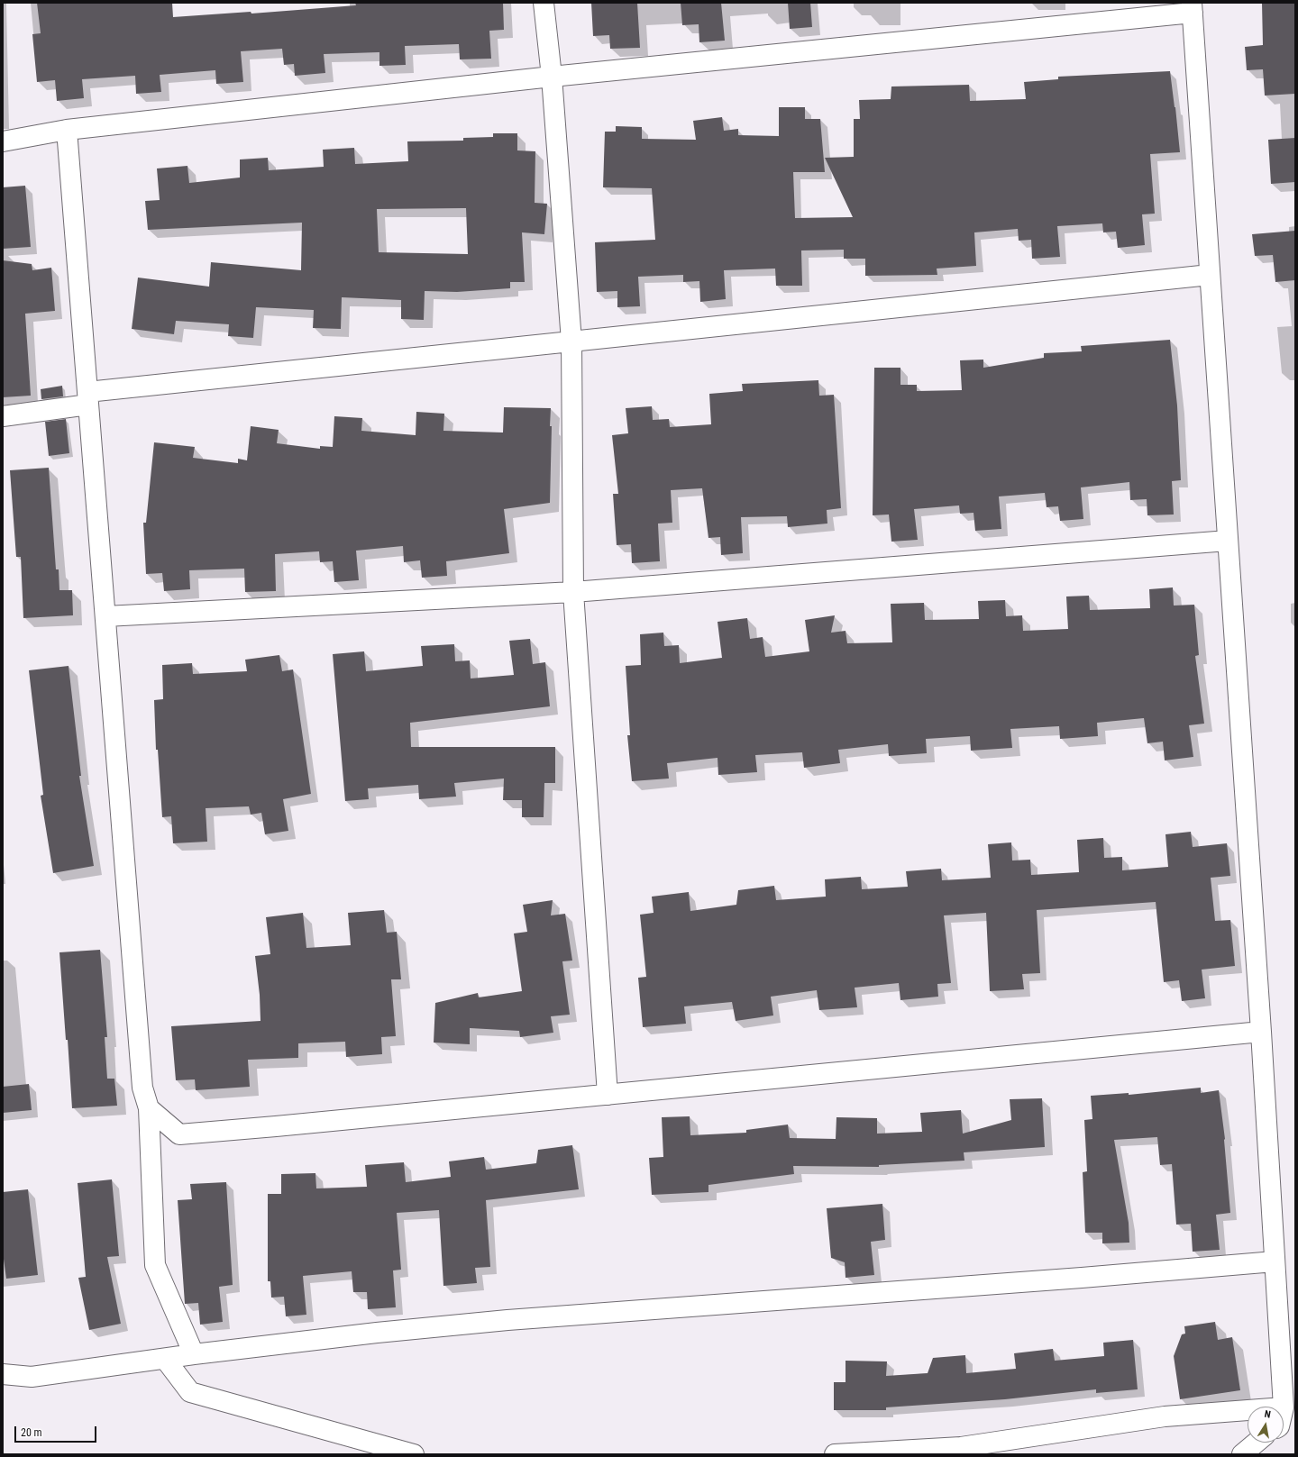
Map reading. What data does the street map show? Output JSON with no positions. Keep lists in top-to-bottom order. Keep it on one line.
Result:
{"scale_bar":"20 m","north":"top"}
